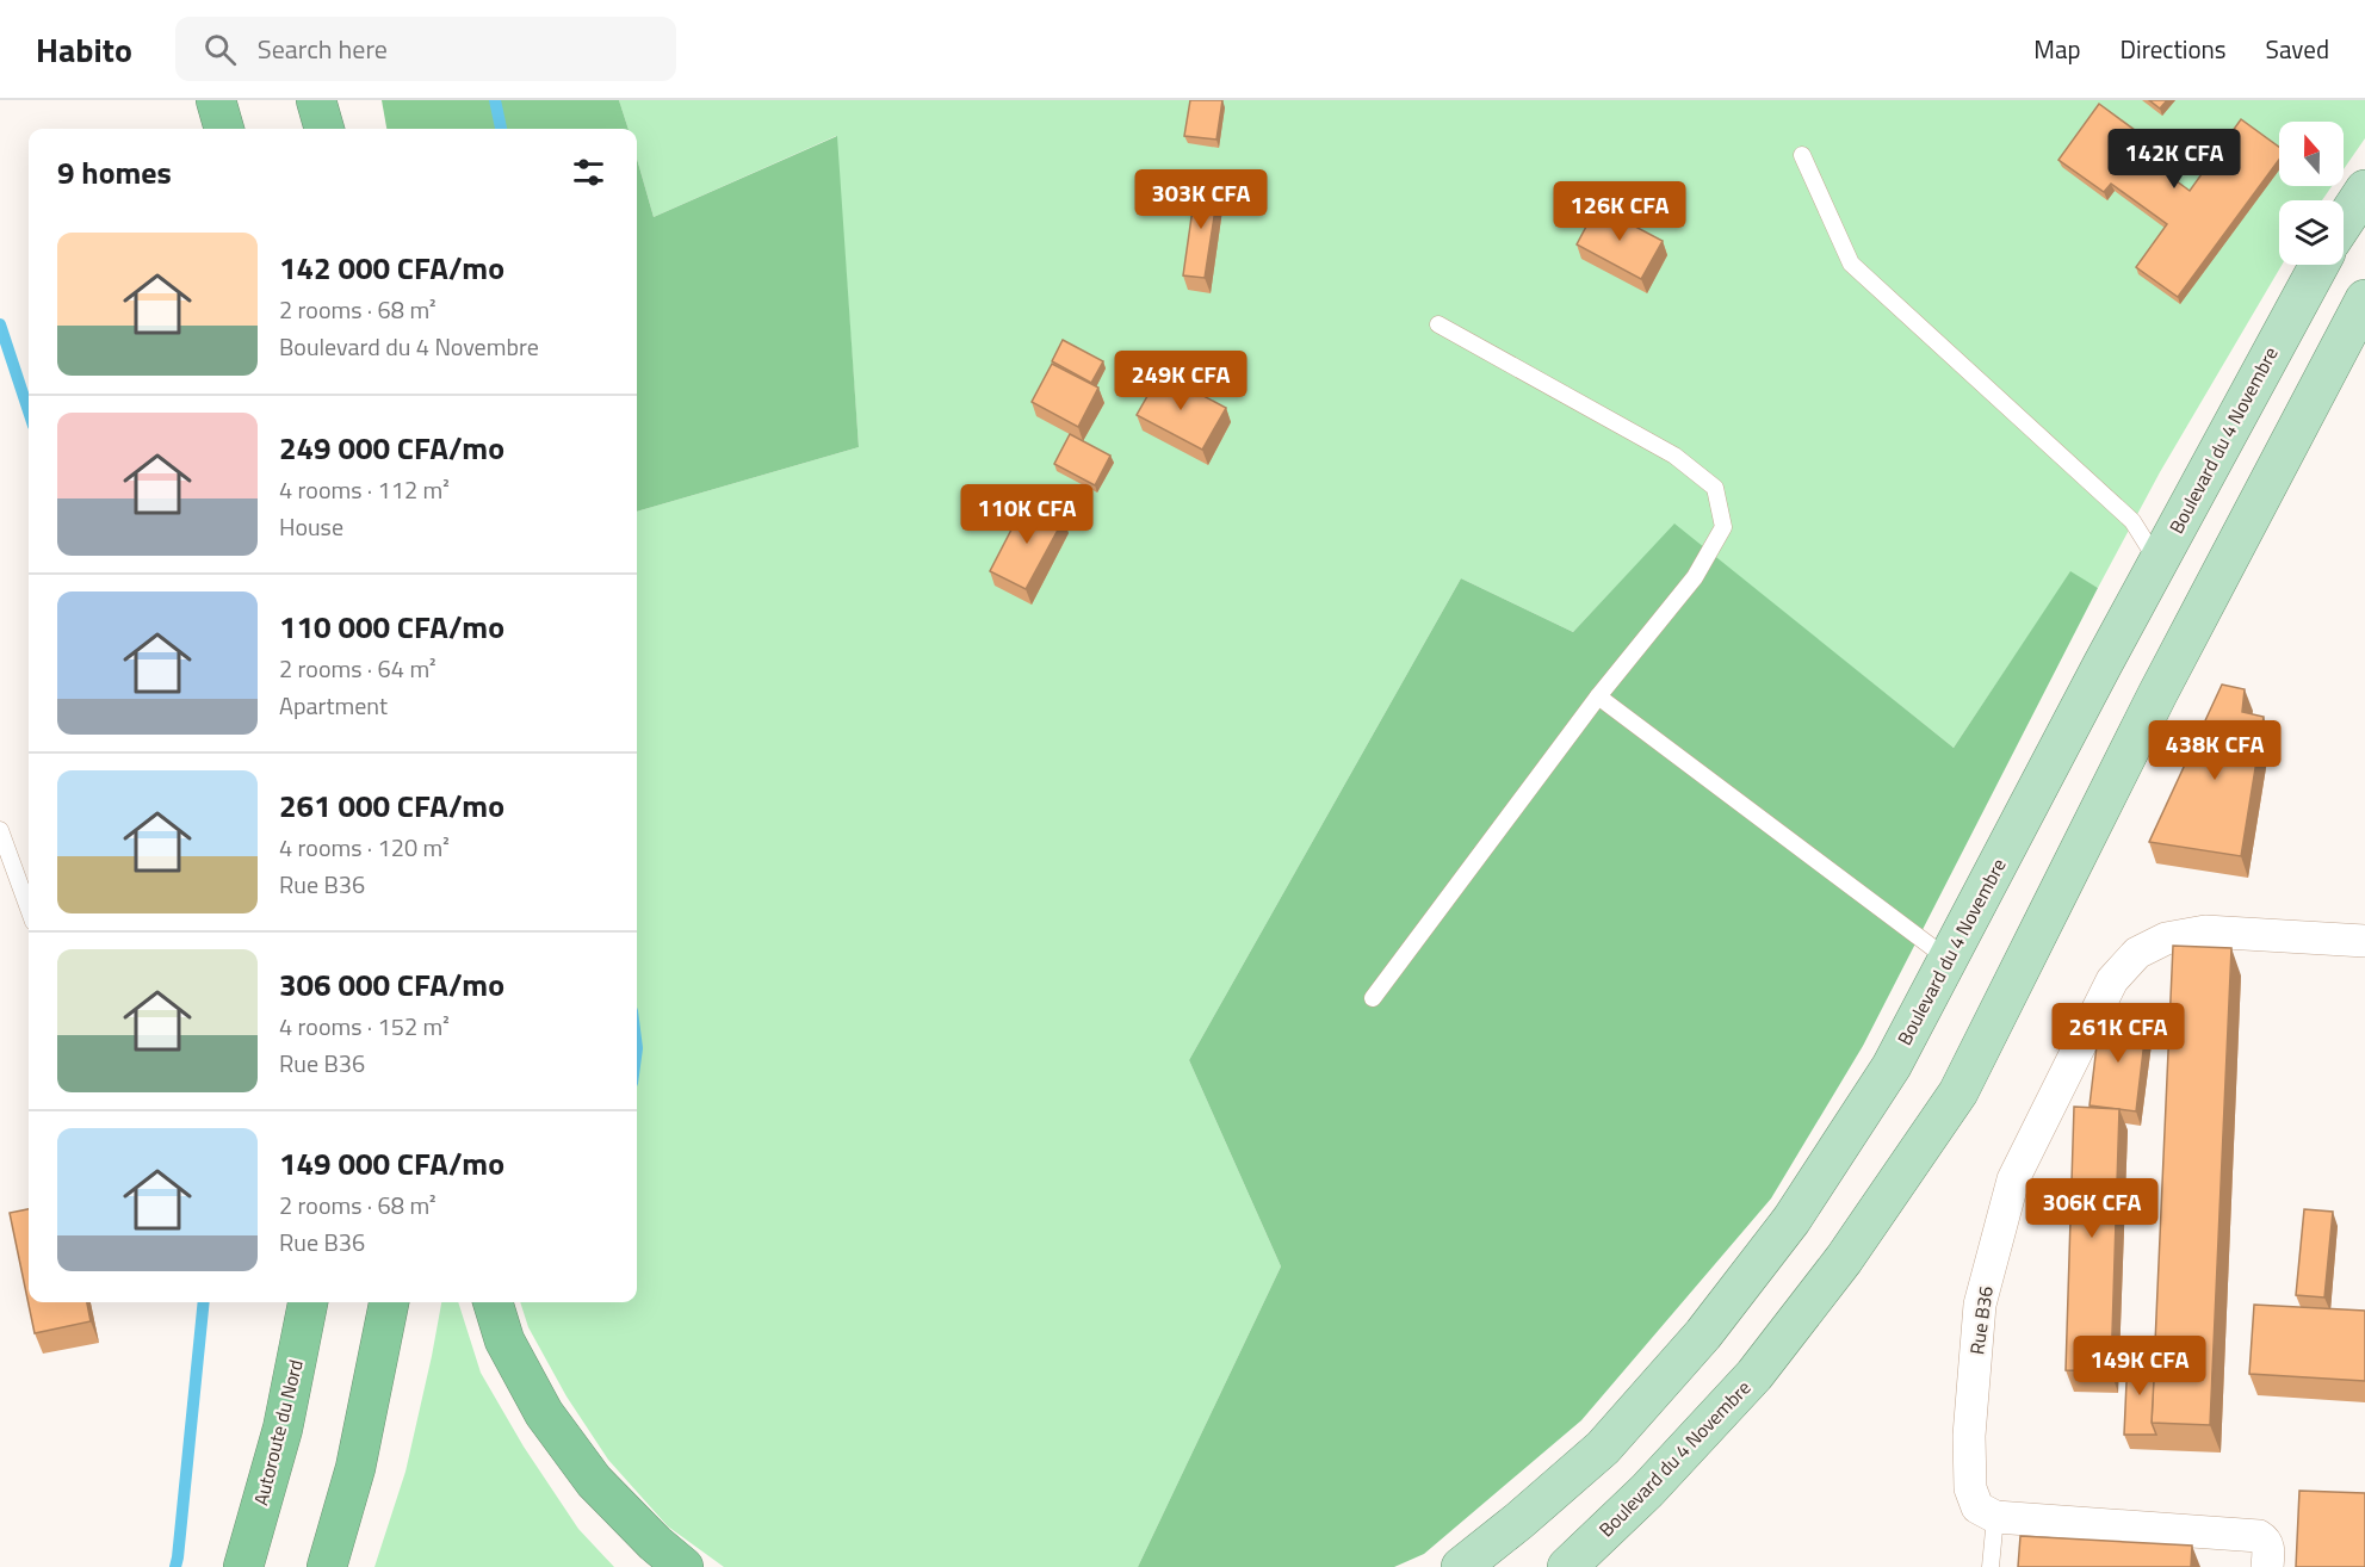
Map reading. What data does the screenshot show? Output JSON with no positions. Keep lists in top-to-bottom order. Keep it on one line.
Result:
{"streets":{"highway":["Autoroute du Nord"],"main road":["Boulevard du 4 Novembre"],"street":["Rue B36"]},"north":"top","page":{"header":"Habito","search":"Search here","nav":["Map","Directions","Saved"],"price":["142K CFA","303K CFA","126K CFA","249K CFA","110K CFA","438K CFA","261K CFA","306K CFA","149K CFA"],"heading":"9 homes","list":[{"name":"142 000 CFA/mo","note":"2 rooms · 68 m² · Boulevard du 4 Novembre"},{"name":"249 000 CFA/mo","note":"4 rooms · 112 m² · House"},{"name":"110 000 CFA/mo","note":"2 rooms · 64 m² · Apartment"},{"name":"261 000 CFA/mo","note":"4 rooms · 120 m² · Rue B36"},{"name":"306 000 CFA/mo","note":"4 rooms · 152 m² · Rue B36"},{"name":"149 000 CFA/mo","note":"2 rooms · 68 m² · Rue B36"}]}}
